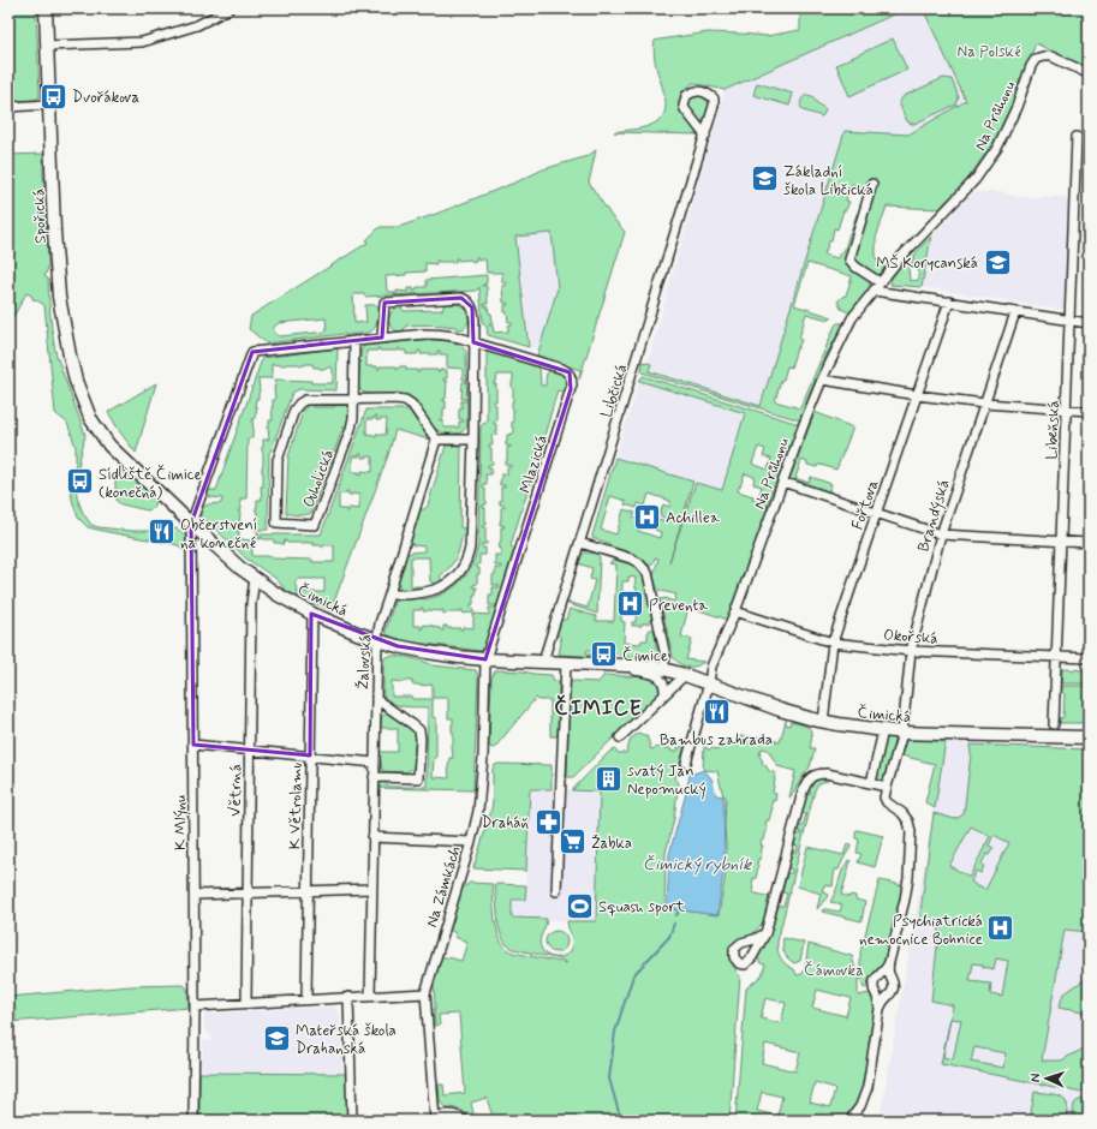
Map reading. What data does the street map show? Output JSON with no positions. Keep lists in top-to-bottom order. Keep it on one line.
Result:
{"streets":{"street":["Na Průhonu","Spořická","Libčická","Libeňská","Mlazická","Ouholická","Fořtova","Brandýská","Čimická","Okořská","Žalovská","Větrná","K Větrolamu","K Mlýnu","Na Zámkách"]},"crossings":[["Na Průhonu","Čimická"],["Na Průhonu","Okořská"],["Spořická","Čimická"],["Libeňská","Okořská"],["Mlazická","Čimická"],["Mlazická","Na Zámkách"],["Fořtova","Čimická"],["Fořtova","Okořská"],["Brandýská","Čimická"],["Brandýská","Okořská"],["Čimická","Žalovská"],["Čimická","Větrná"],["Čimická","K Větrolamu"],["Čimická","K Mlýnu"],["Čimická","Na Zámkách"]],"districts":["ČIMICE"],"water":["Čimický rybník"],"parks":["Na Polské","Čámovka"],"places":{"bus stop":["Dvořákova","Sídliště Čimice (konečná)","Čimice"],"school or university":["Základní škola Libčická","MŠ Korycanská","Mateřská škola Drahanská"],"hospital":["Achillea","Preventa","Psychiatrická nemocnice Bohnice"],"restaurant":["Občerstvení na konečné","Bambus zahrada"],"building":["svatý Jan Nepomucký"],"pharmacy":["Draháň"],"supermarket":["Žabka"],"sports":["Squash sport"]},"north":"left"}
